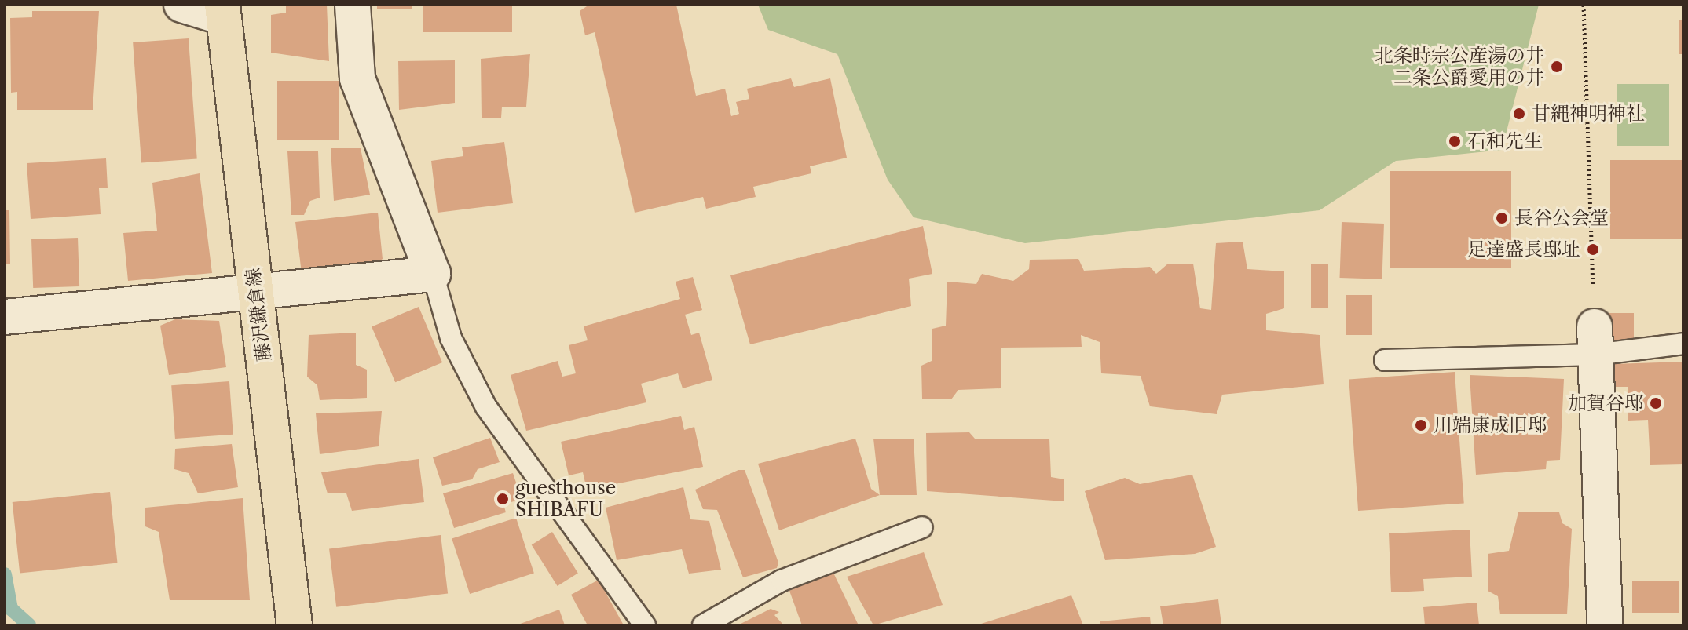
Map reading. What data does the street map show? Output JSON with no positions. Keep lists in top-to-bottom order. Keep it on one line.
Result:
{"streets":{"main road":["藤沢鎌倉線"]},"places":["北条時宗公産湯の井 二条公爵愛用の井","甘縄神明神社","石和先生","長谷公会堂","足達盛長邸址","加賀谷邸","川端康成旧邸","guesthouse SHIBAFU"]}
